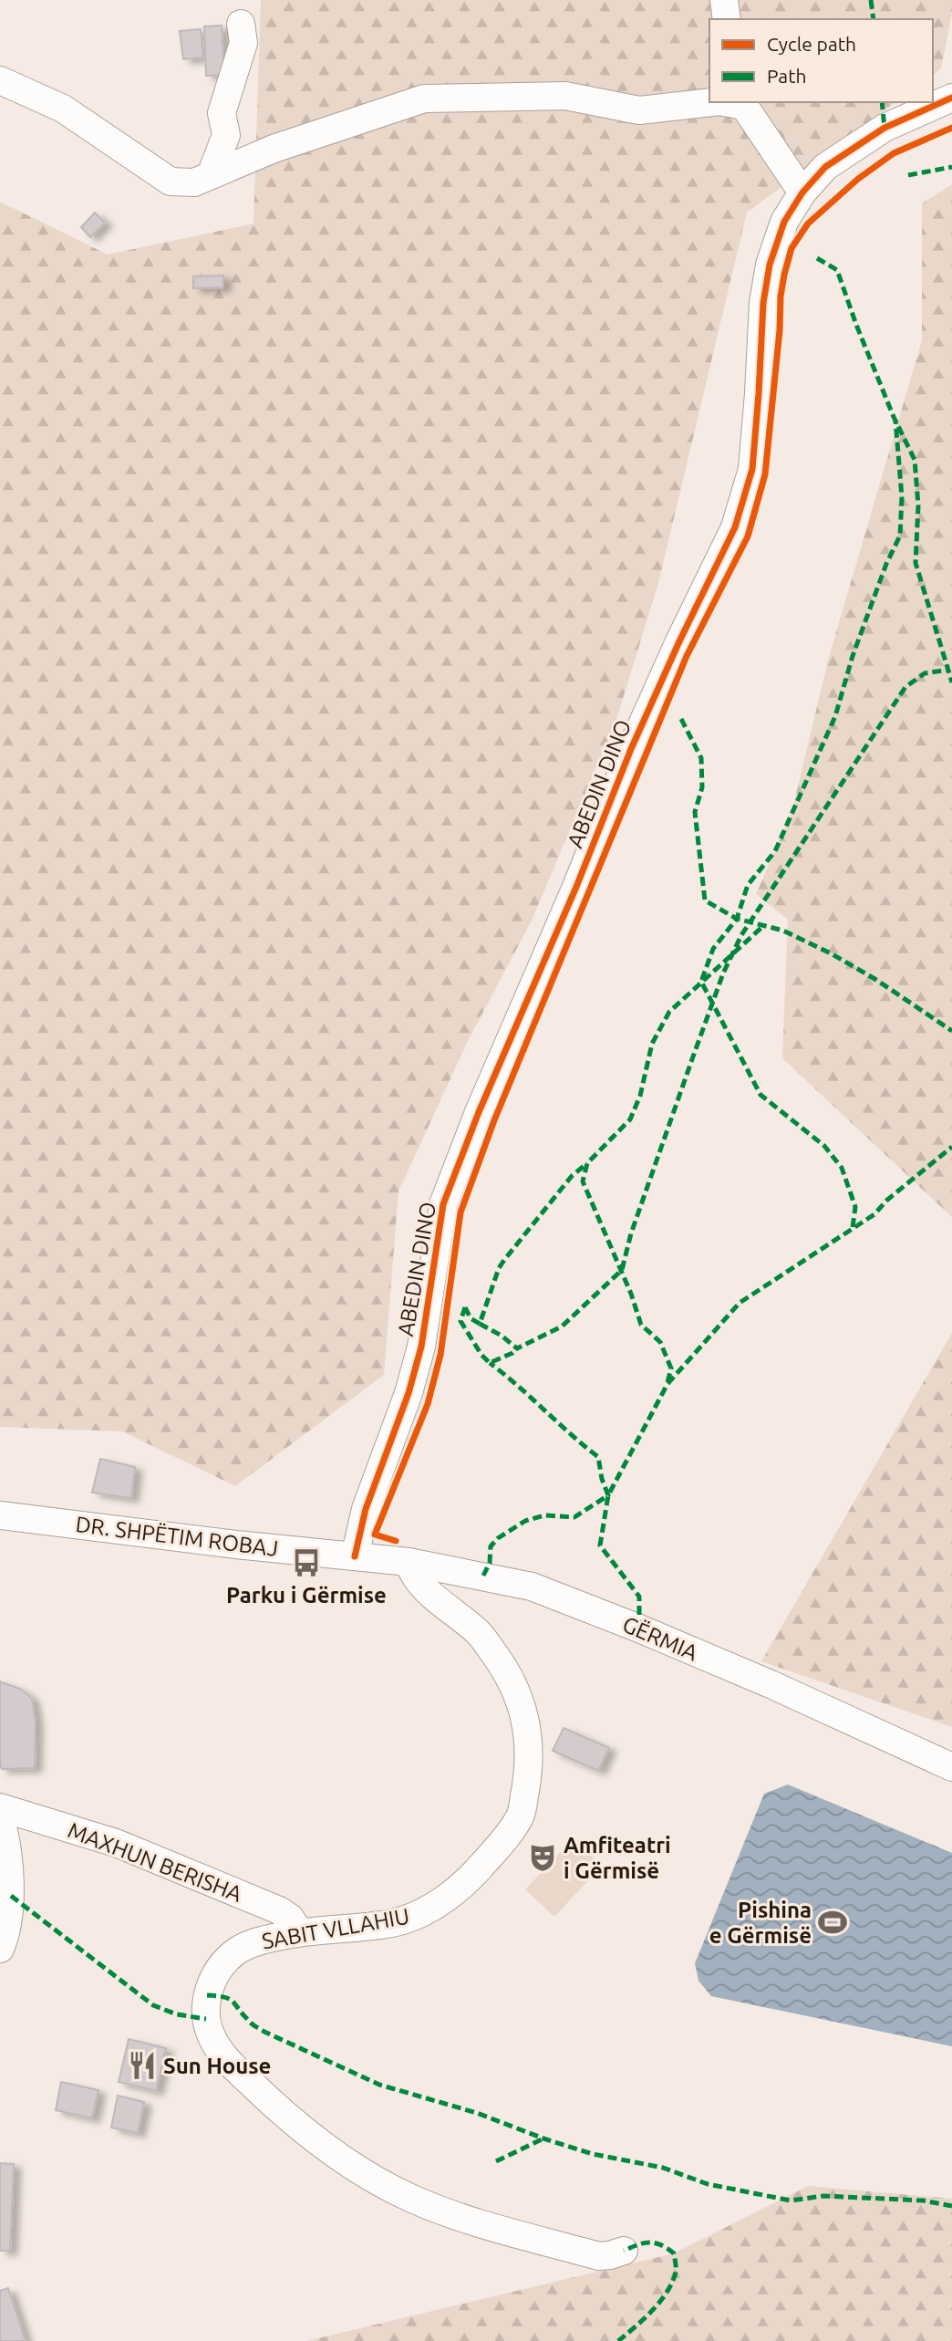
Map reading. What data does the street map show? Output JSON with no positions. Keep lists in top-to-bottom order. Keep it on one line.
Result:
{"streets":{"street":["ABEDIN DINO","DR. SHPËTIM ROBAJ","GËRMIA","MAXHUN BERISHA","SABIT VLLAHIU"]},"crossings":[["ABEDIN DINO","DR. SHPËTIM ROBAJ"],["ABEDIN DINO","GËRMIA"],["DR. SHPËTIM ROBAJ","GËRMIA"],["GËRMIA","SABIT VLLAHIU"],["MAXHUN BERISHA","SABIT VLLAHIU"]],"places":{"bus stop":["Parku i Gërmise"],"theatre":["Amfiteatri i Gërmisë"],"sports":["Pishina e Gërmisë"],"restaurant":["Sun House"]},"legend":["Cycle path","Path"]}
